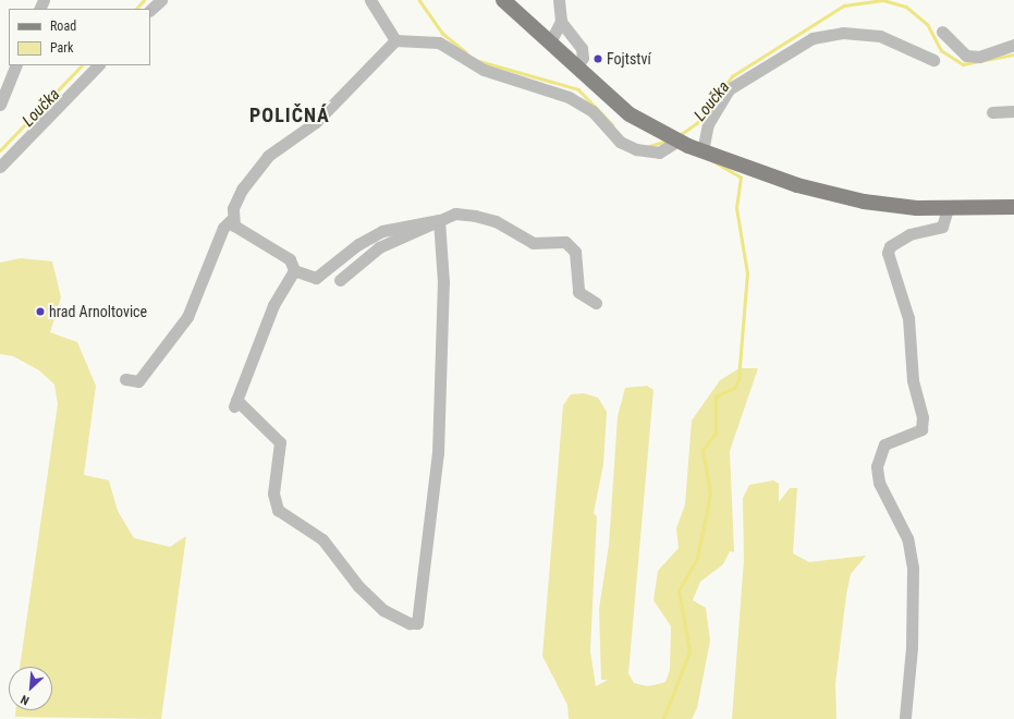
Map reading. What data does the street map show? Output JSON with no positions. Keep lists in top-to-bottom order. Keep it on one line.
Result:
{"districts":["POLIČNÁ"],"water":["Loučka"],"places":["Fojtství","hrad Arnoltovice"],"legend":["Road","Park"],"north":"bottom left"}
